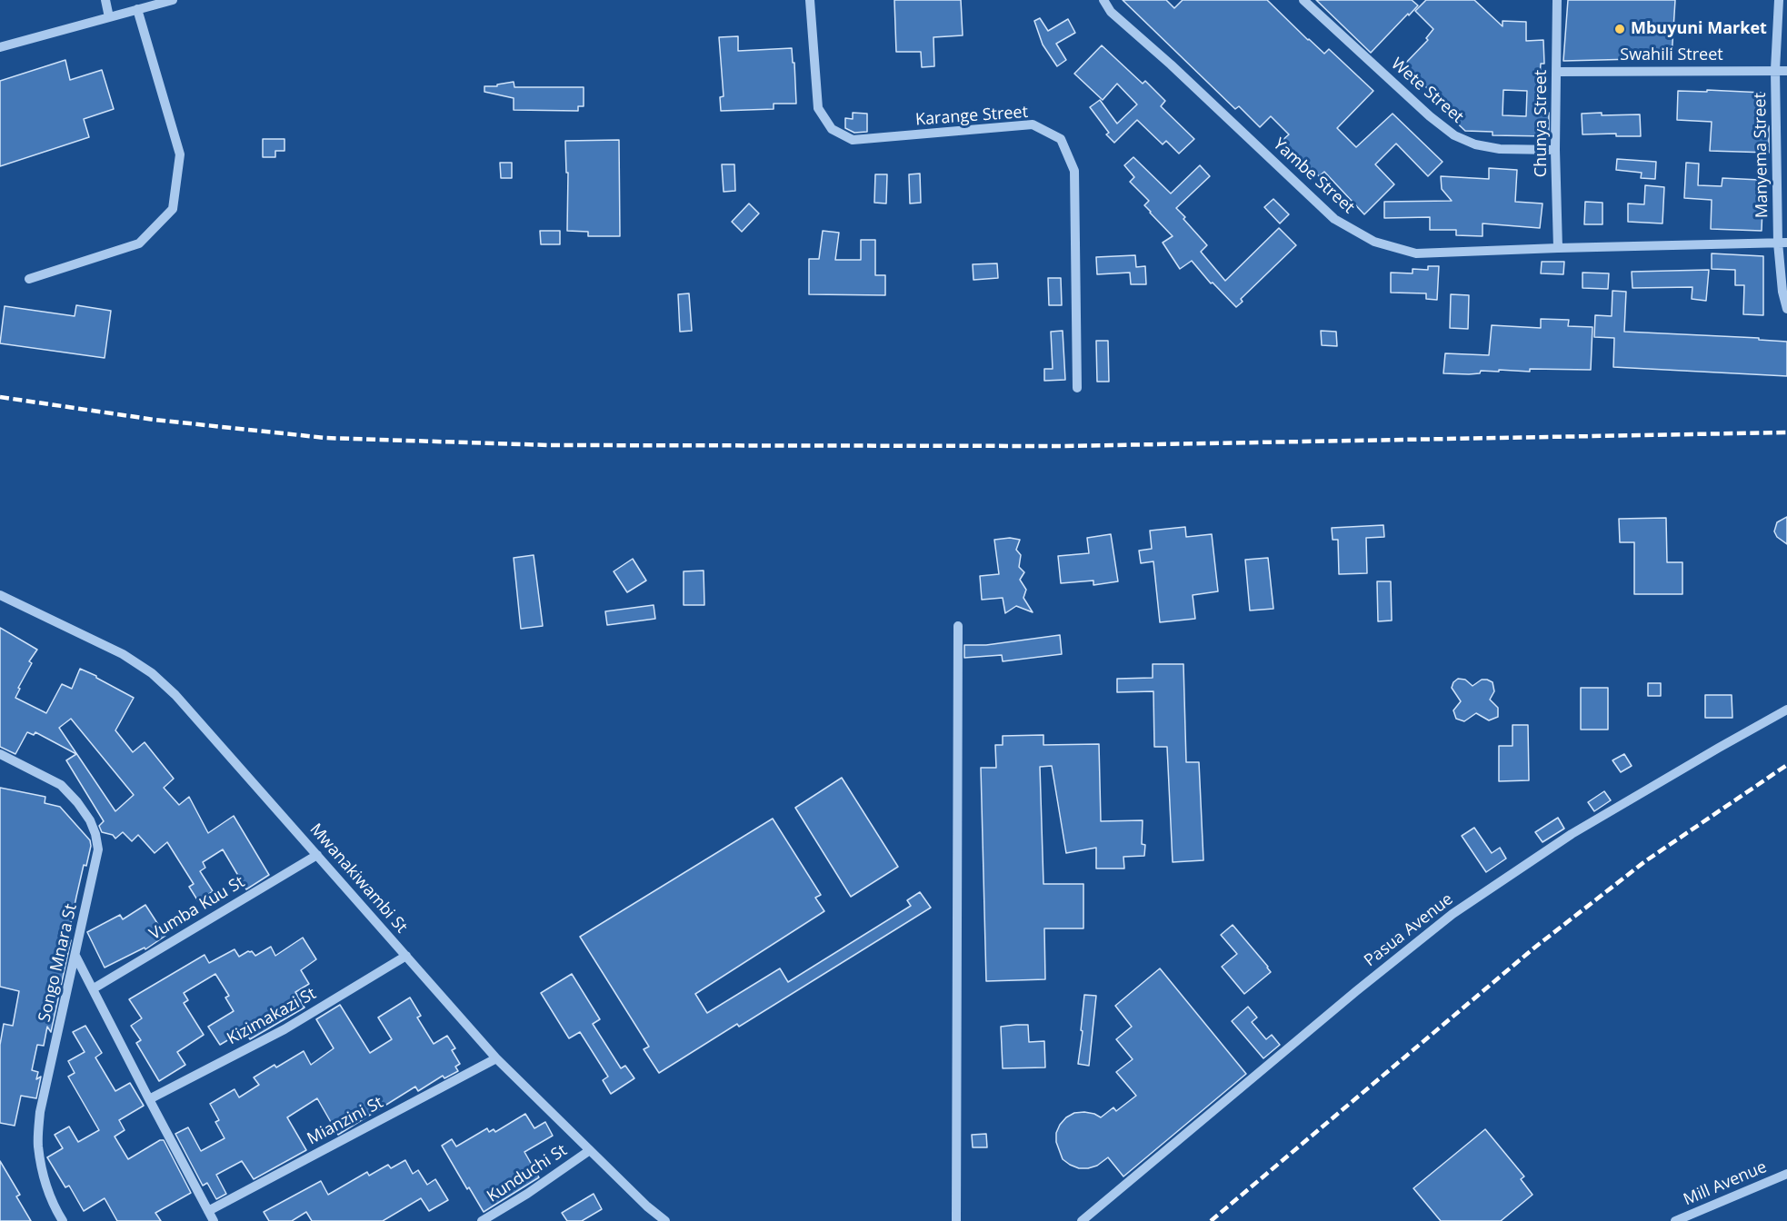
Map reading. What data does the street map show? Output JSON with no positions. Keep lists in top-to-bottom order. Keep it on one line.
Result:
{"streets":{"street":["Swahili Street","Wete Street","Karange Street","Chunya Street","Manyema Street","Yambe Street","Mwanakiwambi St","Vumba Kuu St","Pasua Avenue","Songo Mnara St","Kizimakazi St","Mianzini St","Kunduchi St","Mill Avenue"]},"crossings":[["Swahili Street","Chunya Street"],["Swahili Street","Manyema Street"],["Wete Street","Chunya Street"],["Chunya Street","Yambe Street"],["Manyema Street","Yambe Street"],["Mwanakiwambi St","Vumba Kuu St"],["Mwanakiwambi St","Kizimakazi St"],["Mwanakiwambi St","Mianzini St"],["Mwanakiwambi St","Kunduchi St"]],"places":["Mbuyuni Market"]}
